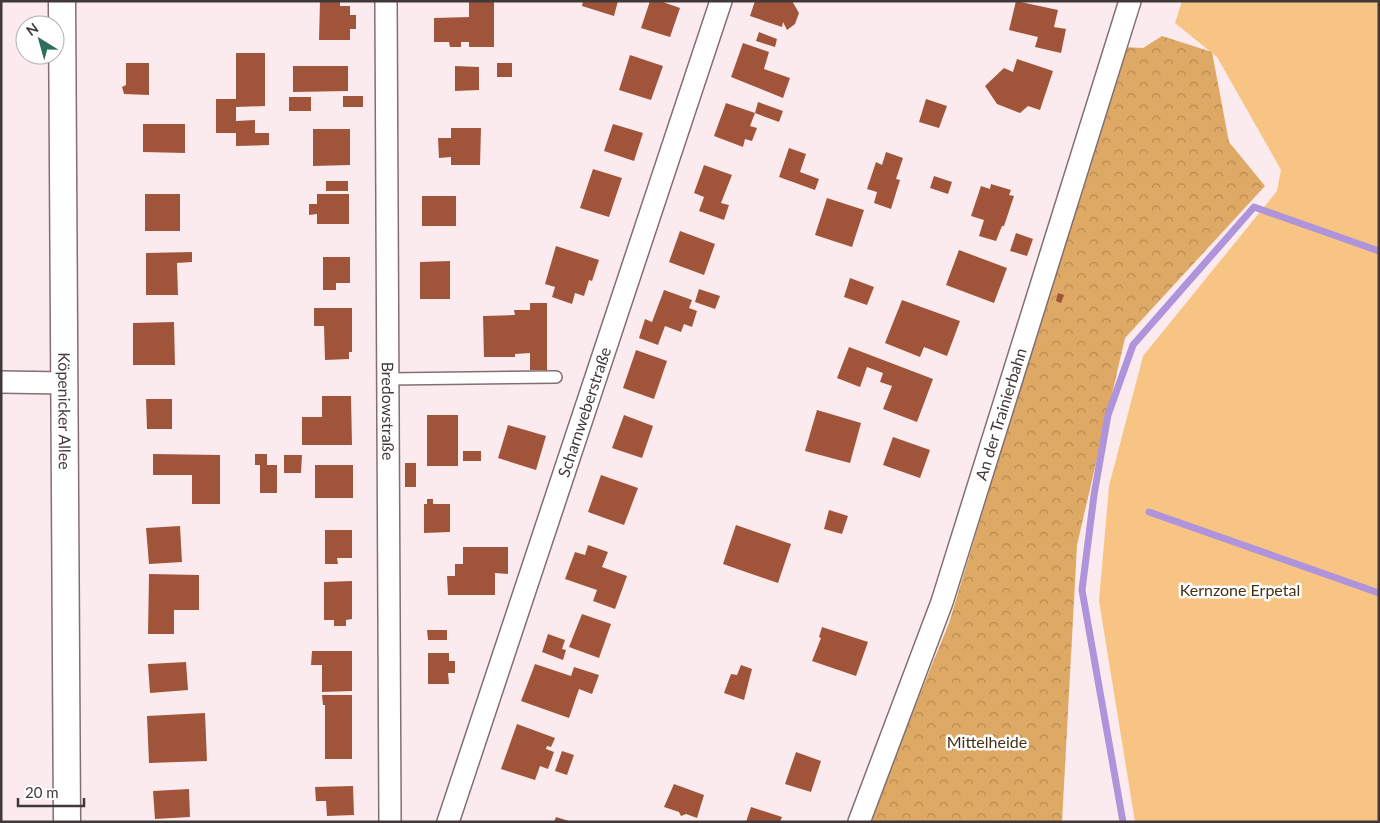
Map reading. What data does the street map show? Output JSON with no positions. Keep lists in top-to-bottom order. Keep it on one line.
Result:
{"streets":{"street":["Köpenicker Allee","Bredowstraße","Scharnweberstraße","An der Trainierbahn"]},"parks":["Kernzone Erpetal","Mittelheide"],"scale_bar":"20 m","north":"top left"}
